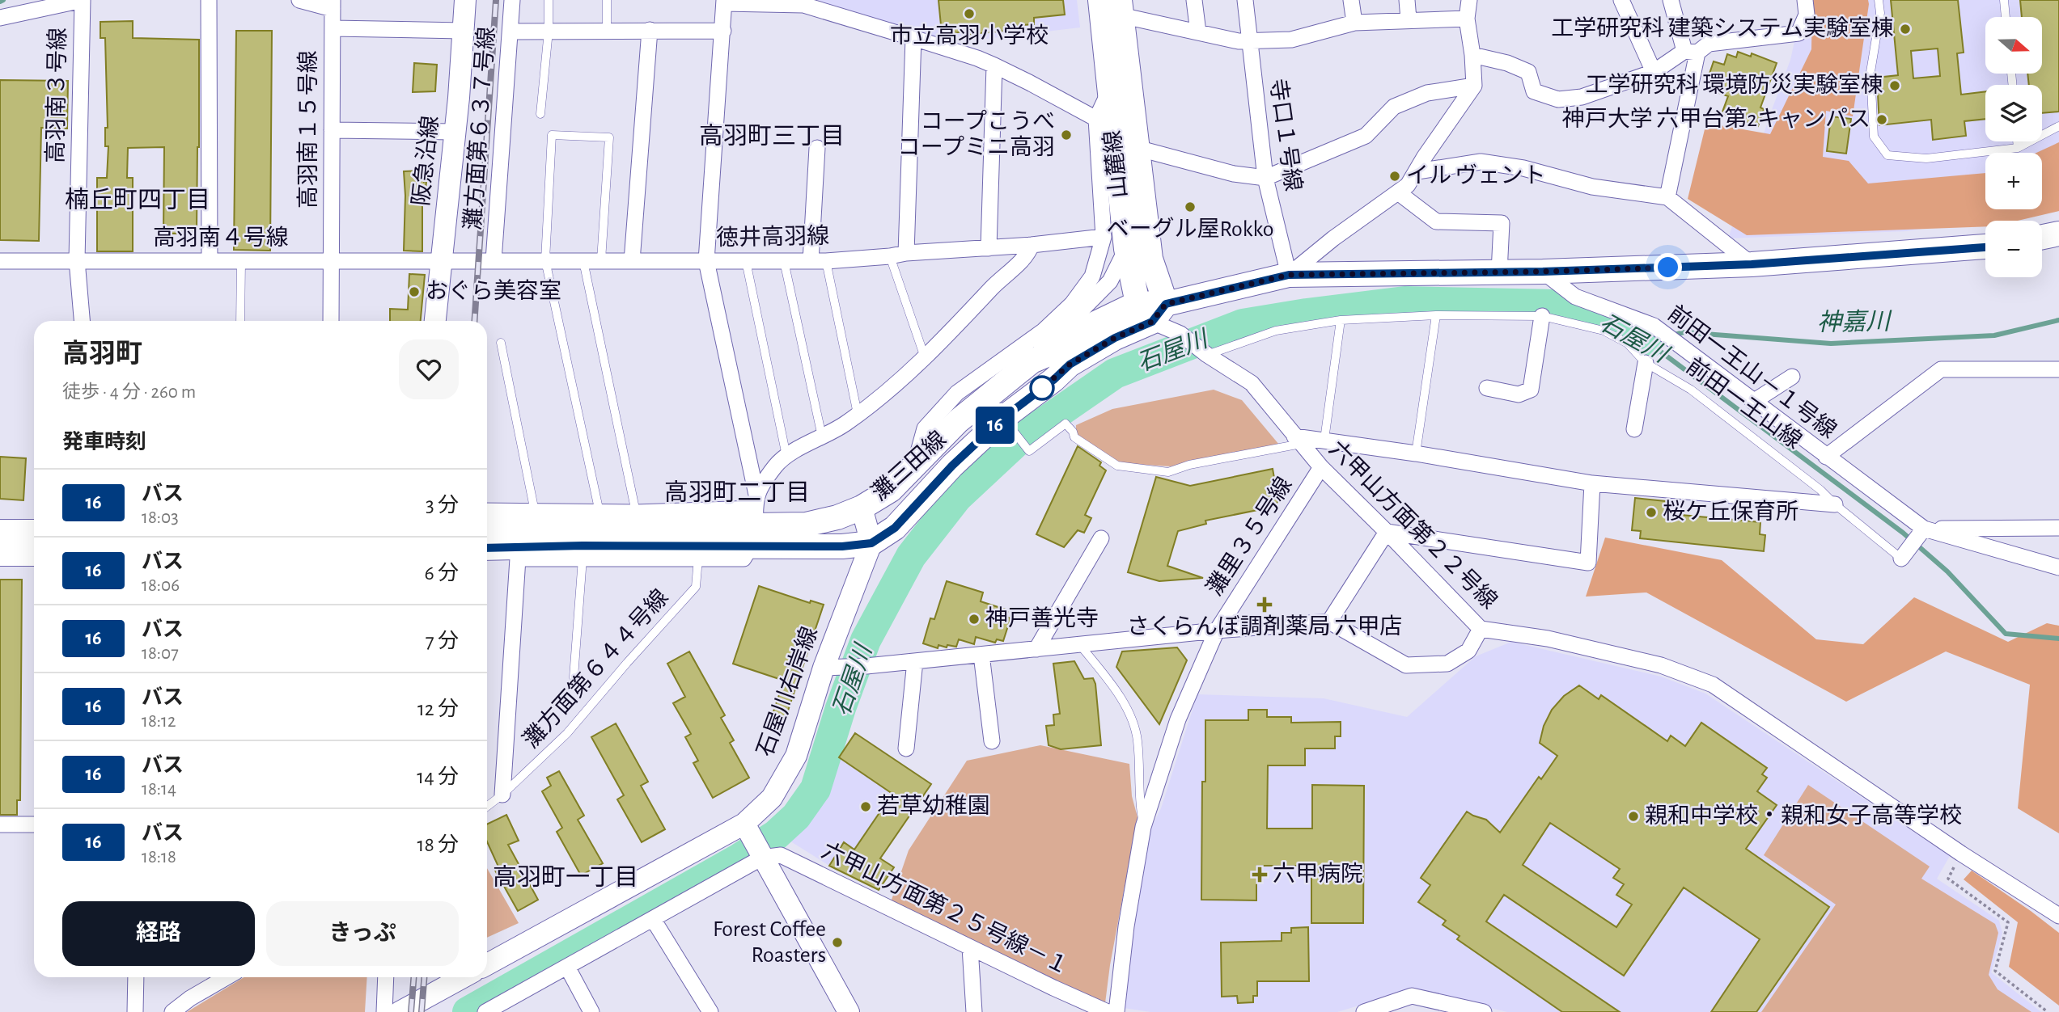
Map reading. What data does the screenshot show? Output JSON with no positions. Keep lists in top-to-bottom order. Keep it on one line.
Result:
{"streets":{"main road":["山麓線","灘三田線"],"street":["高羽南３号線","灘方面第６３７号線","高羽南１５号線","寺口１号線","阪急沿線","徳井高羽線","高羽南４号線","前田一王山－１号線","前田一王山線","六甲山方面第２２号線","灘里３５号線","石屋川右岸線","六甲山方面第２５号線－１"],"lane":["灘方面第６４４号線"]},"crossings":[["高羽南３号線","高羽南４号線"],["灘方面第６３７号線","徳井高羽線"],["高羽南１５号線","高羽南４号線"],["寺口１号線","灘三田線"],["阪急沿線","徳井高羽線"],["阪急沿線","高羽南４号線"],["山麓線","灘三田線"],["徳井高羽線","高羽南４号線"],["前田一王山－１号線","前田一王山線"],["前田一王山－１号線","灘三田線"],["前田一王山線","六甲山方面第２２号線"],["灘三田線","石屋川右岸線"],["六甲山方面第２２号線","灘里３５号線"]],"districts":["高羽町三丁目","楠丘町四丁目","高羽町二丁目","高羽町一丁目"],"water":["神嘉川","石屋川"],"places":{"other":["市立高羽小学校","工学研究科 建築システム実験室棟","工学研究科 環境防災実験室棟","神戸大学 六甲台第2キャンパス","コープこうべ コープミニ高羽","イル ヴェント","ベーグル屋Rokko","おぐら美容室","桜ケ丘保育所","神戸善光寺","若草幼稚園","親和中学校・親和女子高等学校","Forest Coffee Roasters"],"health":["さくらんぼ調剤薬局 六甲店","六甲病院"]},"lines":["bus line 16"],"north":"right","page":{"on_map":"16","map_buttons":["+","−"],"heading":[["高羽町","徒歩 · 4 分 · 260 m"],"発車時刻"],"list":[{"mark":"16","name":"バス","note":"18:03","value":"3 分"},{"mark":"16","name":"バス","note":"18:06","value":"6 分"},{"mark":"16","name":"バス","note":"18:07","value":"7 分"},{"mark":"16","name":"バス","note":"18:12","value":"12 分"},{"mark":"16","name":"バス","note":"18:14","value":"14 分"},{"mark":"16","name":"バス","note":"18:18","value":"18 分"}],"buttons":["経路","きっぷ"]}}
